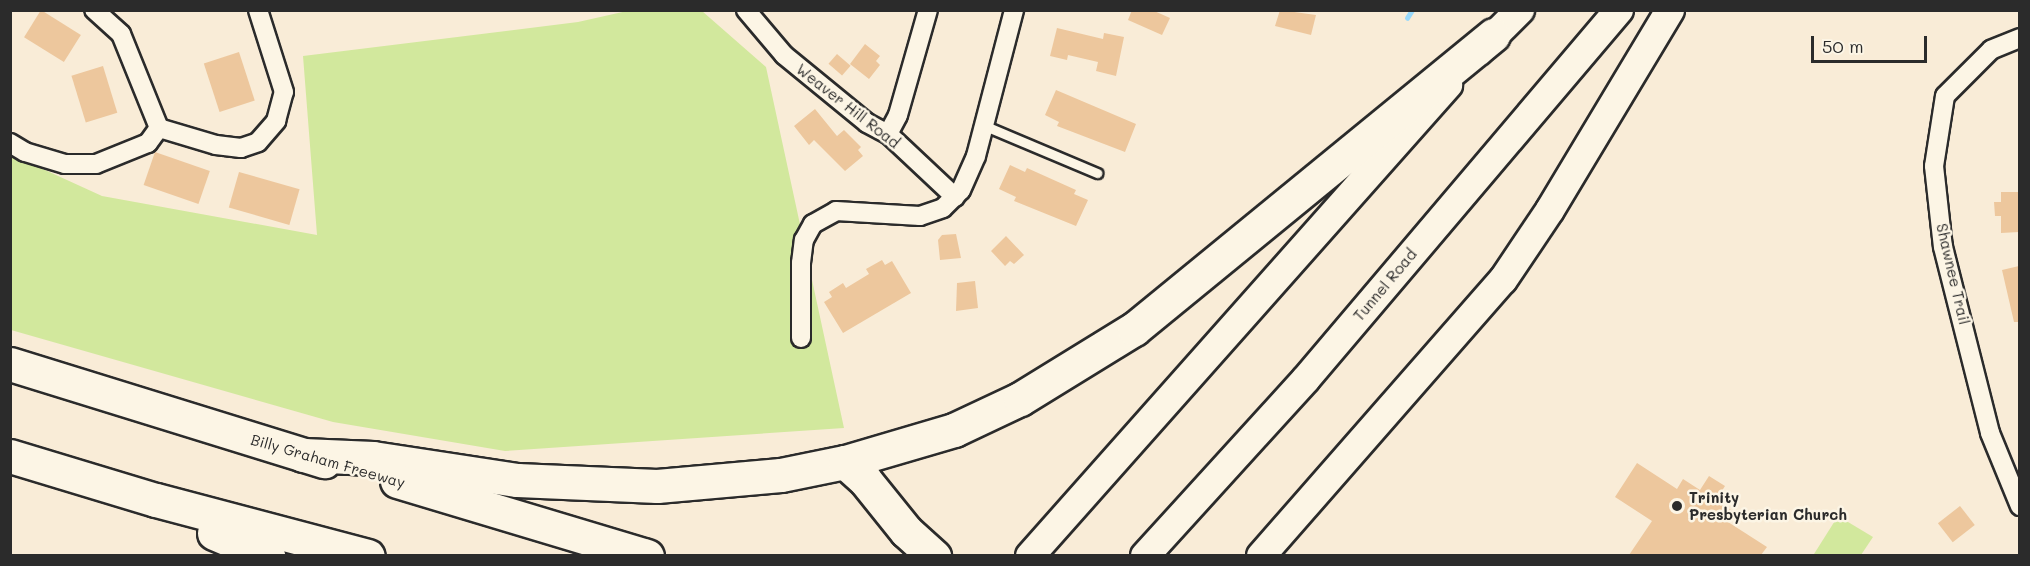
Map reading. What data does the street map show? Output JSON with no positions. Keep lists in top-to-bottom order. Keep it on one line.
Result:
{"streets":{"highway":["Billy Graham Freeway"],"main road":["Tunnel Road"],"street":["Weaver Hill Road","Shawnee Trail"]},"places":["Trinity Presbyterian Church"],"scale_bar":"50 m"}
